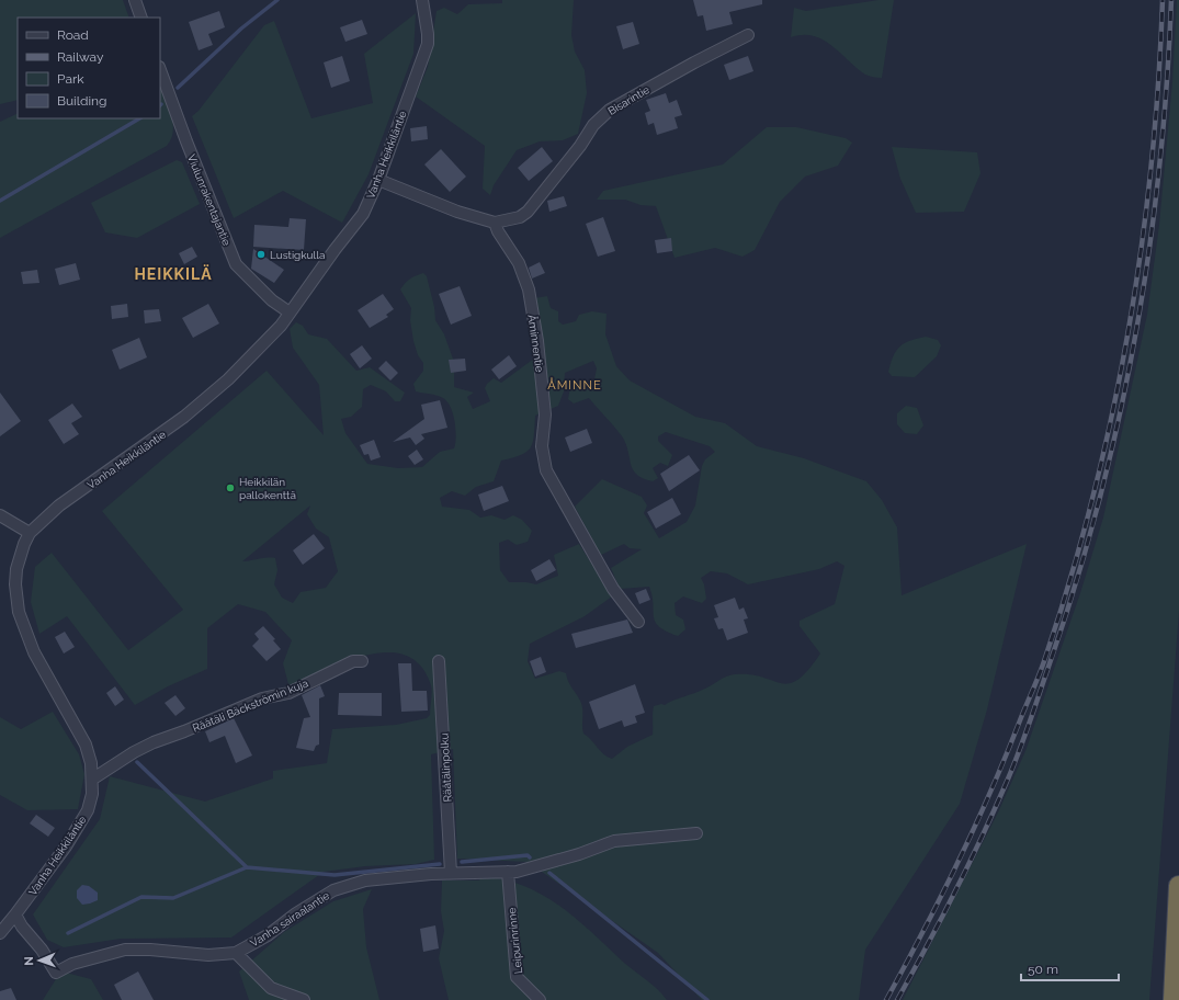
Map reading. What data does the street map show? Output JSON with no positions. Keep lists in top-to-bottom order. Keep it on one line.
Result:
{"streets":{"street":["Bisarintie","Vanha Heikkiläntie","Viulunrakentajantie","Åminnentie","Räätäli Bäckströmin kuja","Räätälinpolku","Vanha sairaalantie","Leipurinrinne"]},"crossings":[["Bisarintie","Åminnentie"],["Vanha Heikkiläntie","Viulunrakentajantie"],["Vanha Heikkiläntie","Räätäli Bäckströmin kuja"],["Vanha Heikkiläntie","Vanha sairaalantie"],["Räätälinpolku","Vanha sairaalantie"],["Vanha sairaalantie","Leipurinrinne"]],"districts":["HEIKKILÄ","ÅMINNE"],"places":["Lustigkulla","Heikkilän pallokenttä"],"legend":["Road","Railway","Park","Building"],"scale_bar":"50 m","north":"left"}
